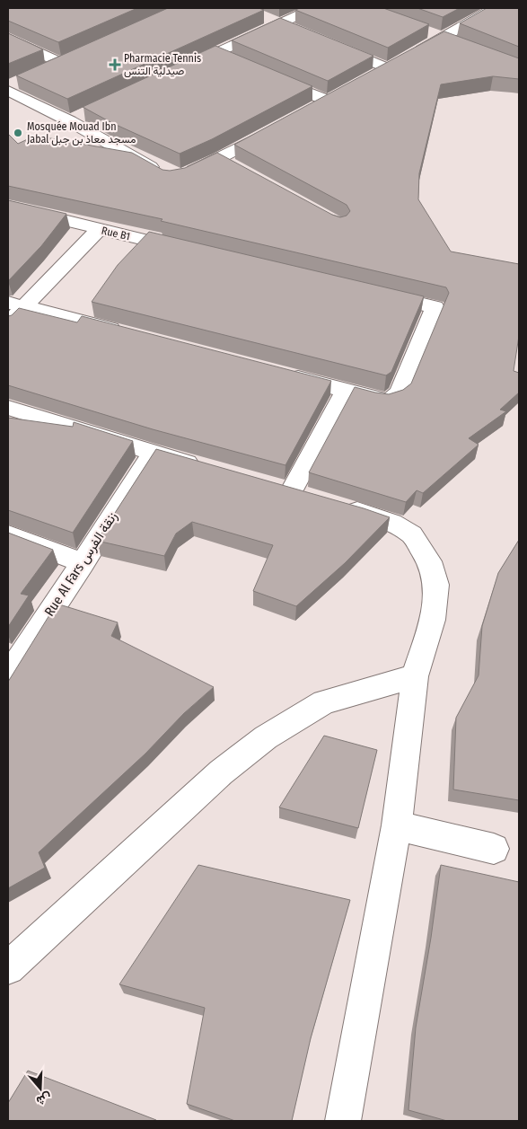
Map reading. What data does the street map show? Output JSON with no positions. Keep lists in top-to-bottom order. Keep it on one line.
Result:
{"streets":{"street":["Rue B1","Rue Al Fars زنقة الفرس"]},"places":{"health":["Pharmacie Tennis صيدلية التنس"],"other":["Mosquée Mouad Ibn Jabal مسجد معاذ بن جبل"]},"north":"bottom"}
